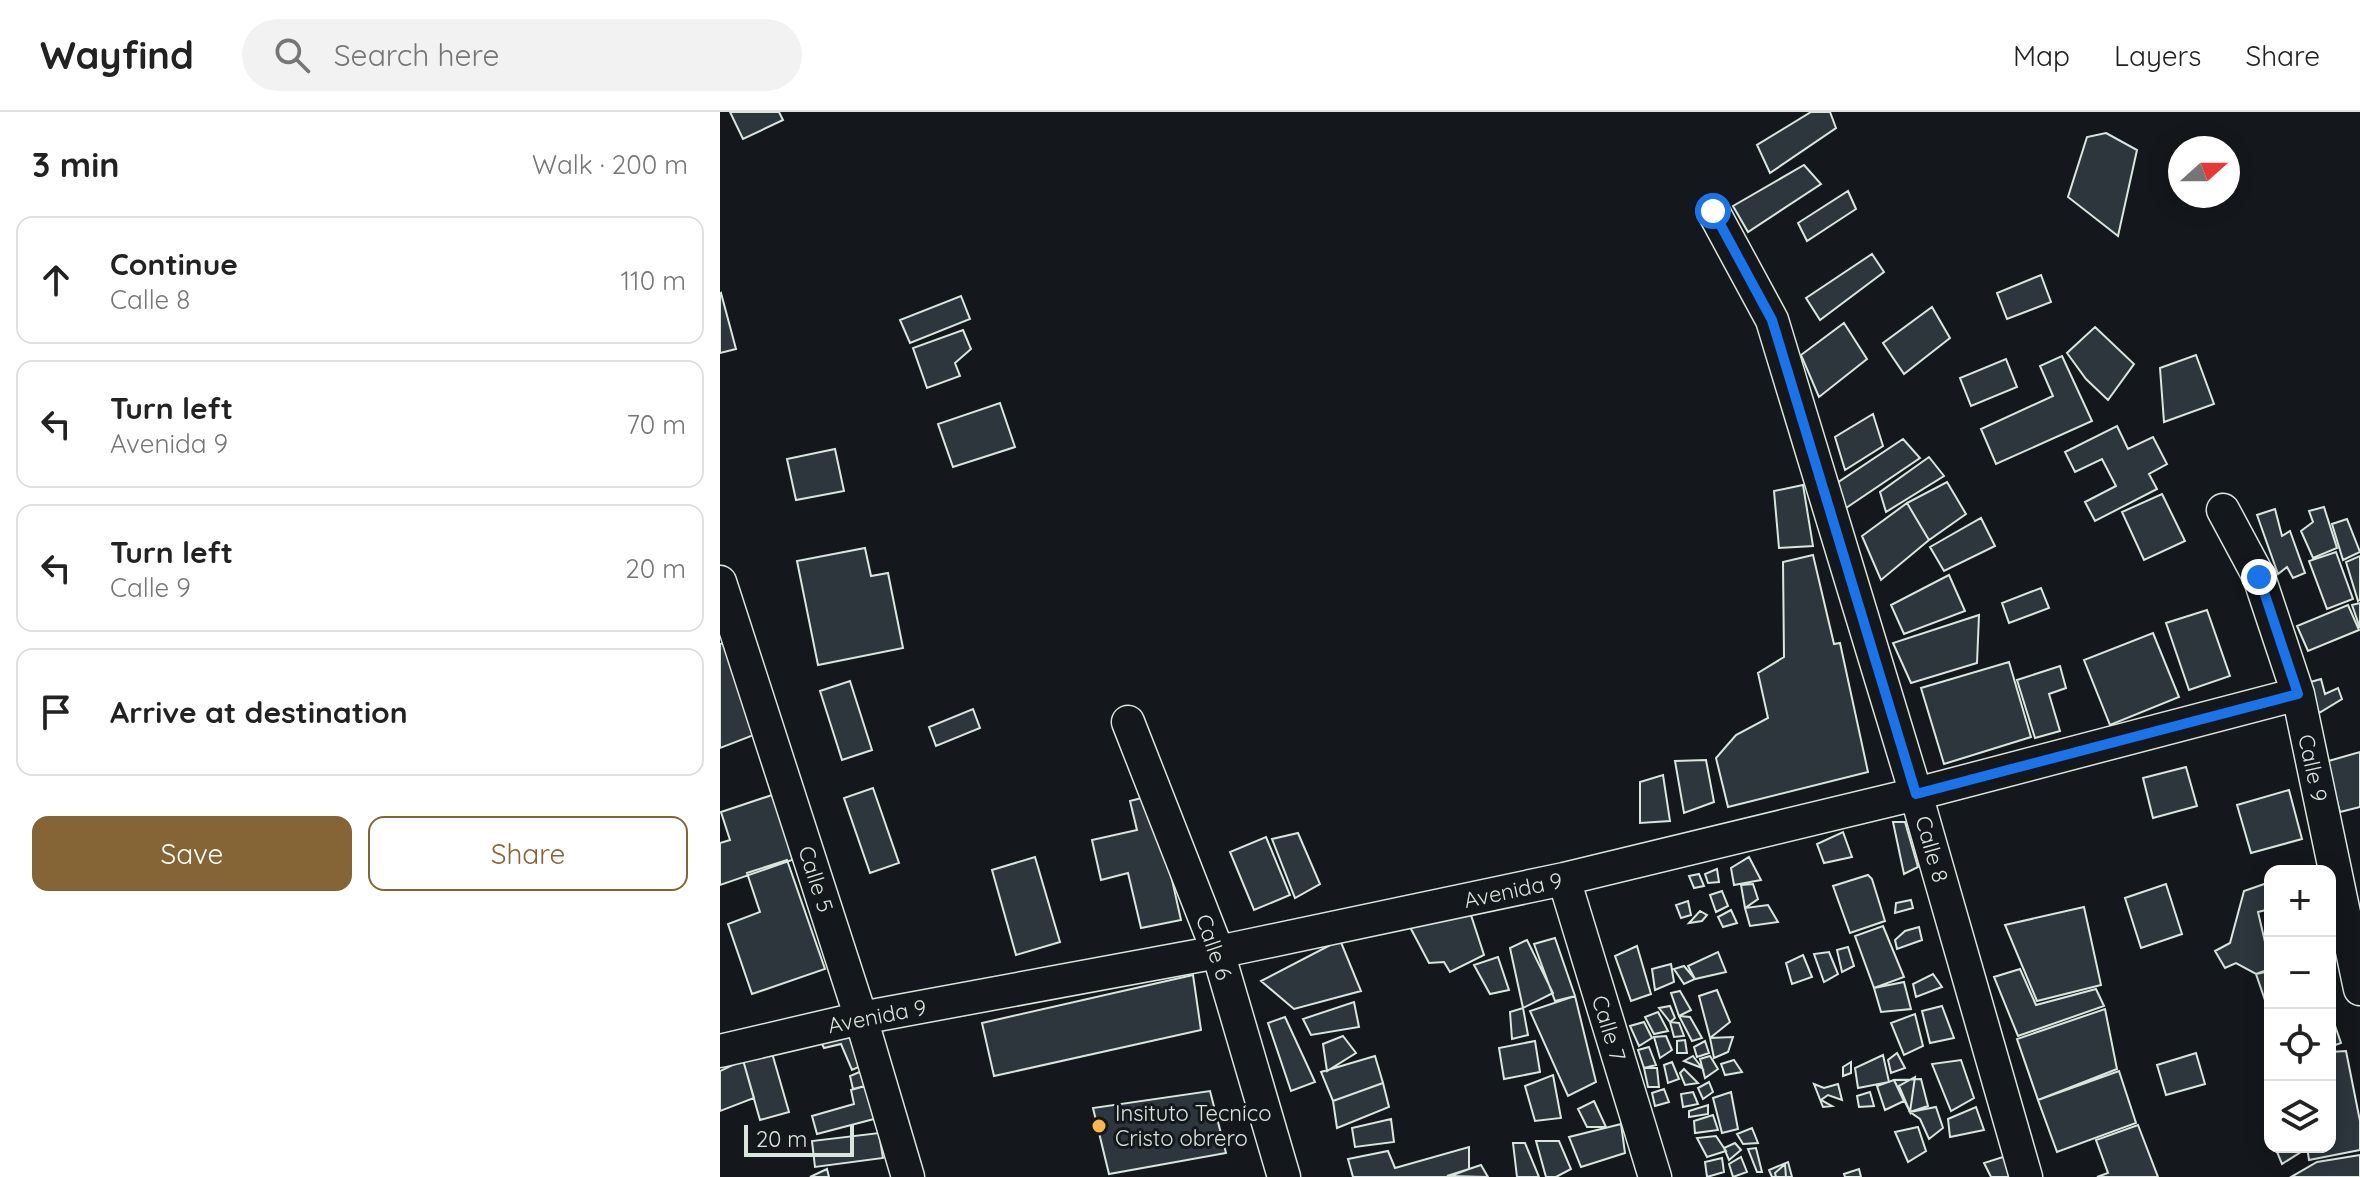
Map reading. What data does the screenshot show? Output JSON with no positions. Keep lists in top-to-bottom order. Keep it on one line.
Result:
{"streets":{"street":["Calle 9","Calle 8","Calle 5","Avenida 9","Calle 6","Calle 7"]},"crossings":[["Calle 9","Avenida 9"],["Calle 8","Avenida 9"],["Calle 5","Avenida 9"],["Avenida 9","Calle 6"],["Avenida 9","Calle 7"]],"places":["Insituto Tecnico Cristo obrero"],"scale_bar":"20 m","north":"right","page":{"header":"Wayfind","search":"Search here","nav":["Map","Layers","Share"],"heading":["3 min","Walk · 200 m"],"list":[["Continue","Calle 8","110 m"],["Turn left","Avenida 9","70 m"],["Turn left","Calle 9","20 m"],"Arrive at destination"],"buttons":["Save","Share"],"map_buttons":["+","−"],"scale":"20 m"}}
